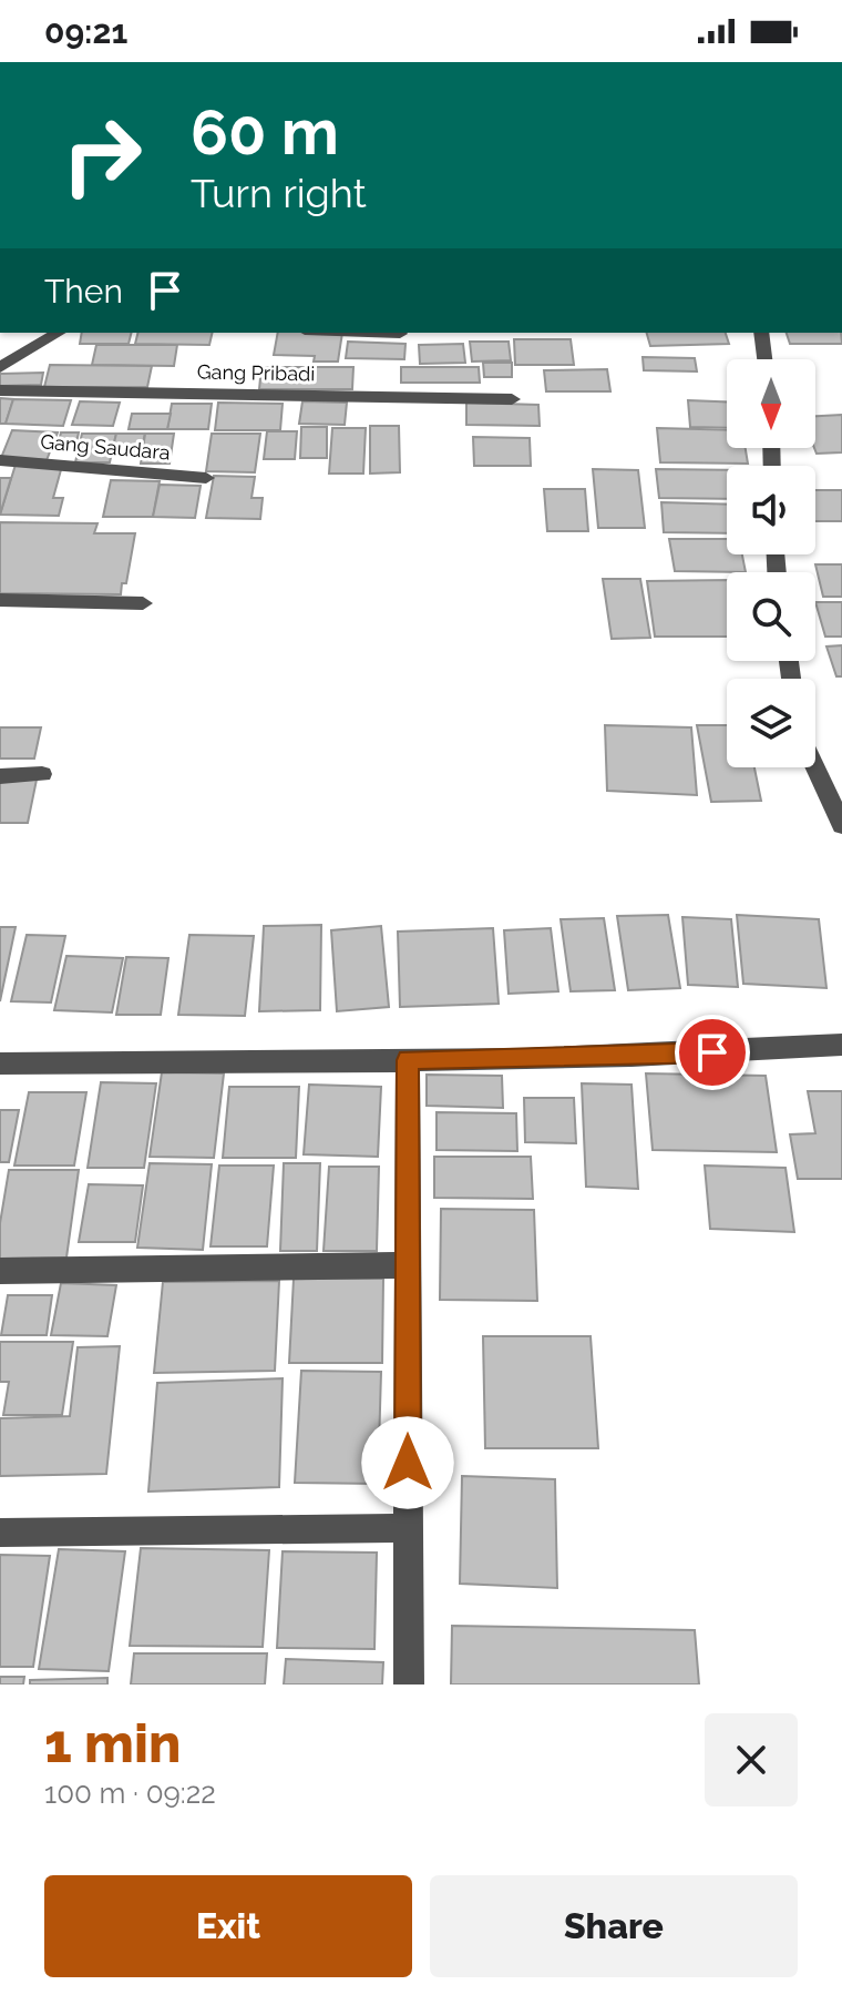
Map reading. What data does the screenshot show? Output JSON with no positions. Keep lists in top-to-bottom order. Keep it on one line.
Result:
{"streets":{"street":["Gang Pribadi","Gang Saudara"]},"north":"bottom","page":{"status":"09:21","turn":["60 m","Turn right"],"then":"Then","heading":["1 min","100 m · 09:22"],"buttons":["Exit","Share"]}}
